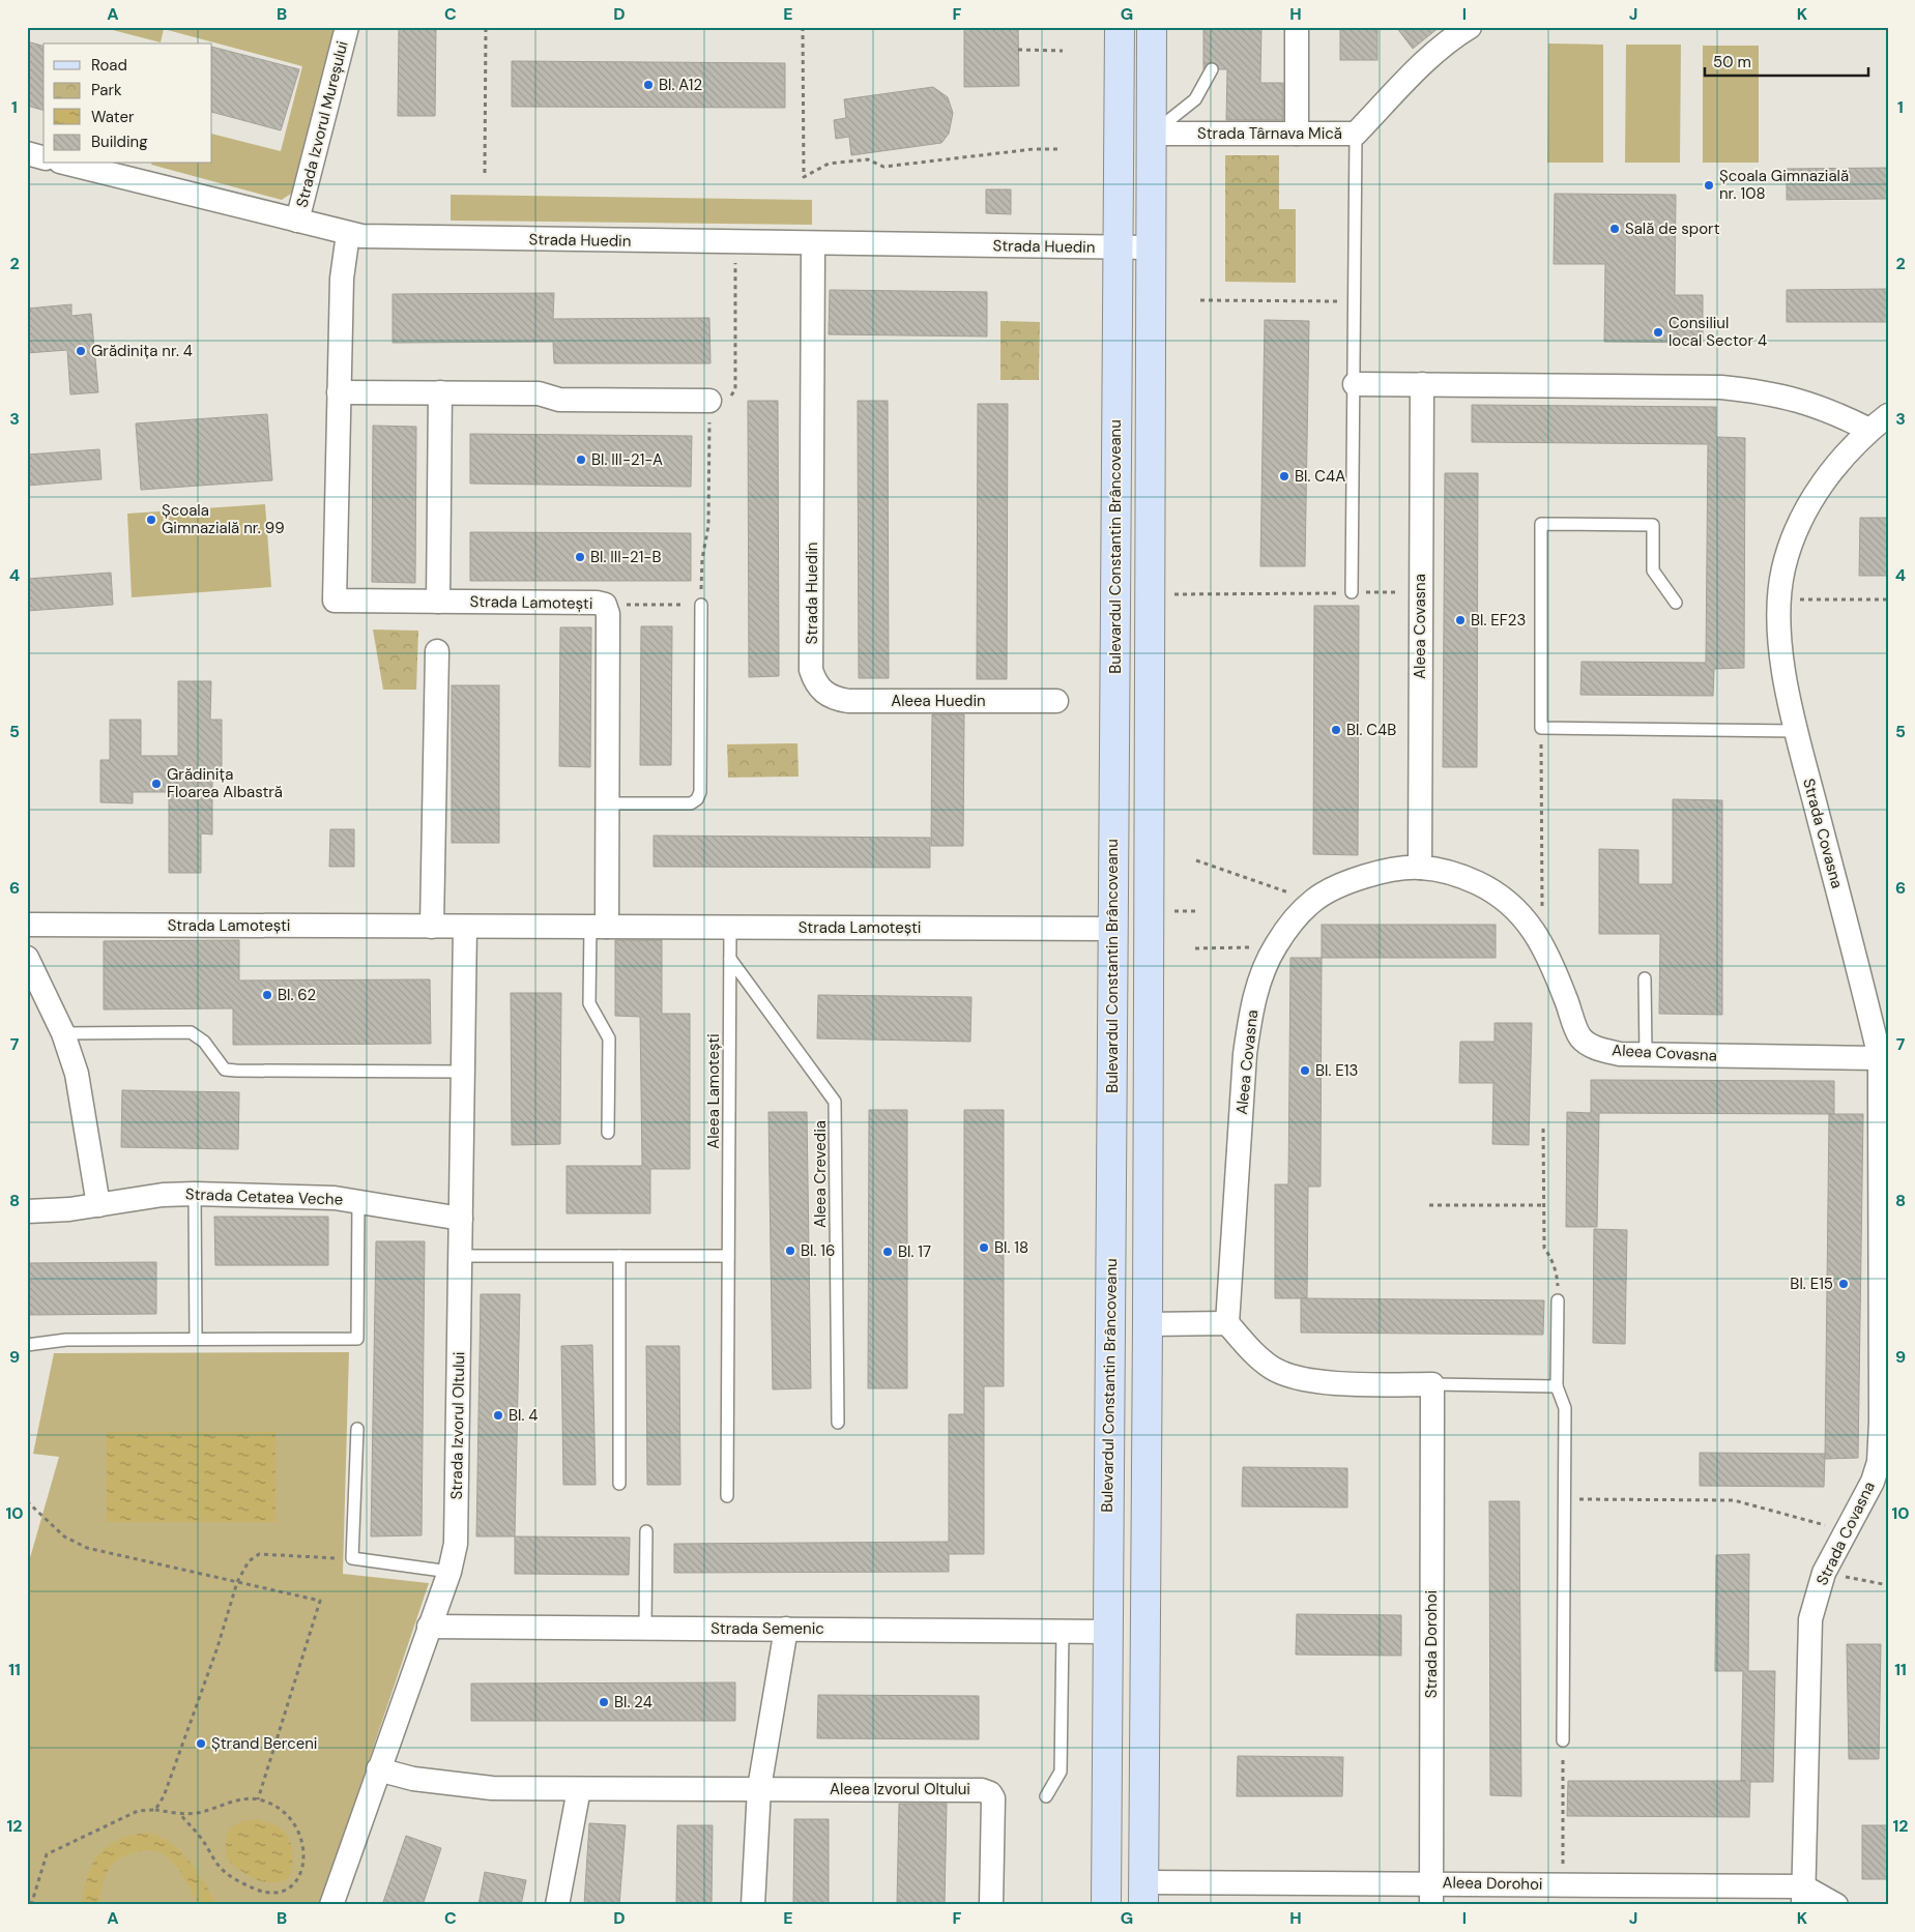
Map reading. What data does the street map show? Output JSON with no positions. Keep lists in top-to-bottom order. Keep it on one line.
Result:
{"streets":{"main road":["Bulevardul Constantin Brâncoveanu"],"street":["Strada Izvorul Mureșului","Strada Târnava Mică","Strada Huedin","Strada Lamotești","Aleea Covasna","Aleea Huedin","Strada Covasna","Strada Cetatea Veche","Strada Izvorul Oltului","Strada Semenic","Strada Dorohoi","Aleea Izvorul Oltului","Aleea Dorohoi"],"lane":["Aleea Lamotești","Aleea Crevedia"]},"crossings":[["Strada Izvorul Mureșului","Strada Huedin"],["Strada Huedin","Bulevardul Constantin Brâncoveanu"],["Strada Huedin","Aleea Huedin"],["Bulevardul Constantin Brâncoveanu","Strada Lamotești"],["Bulevardul Constantin Brâncoveanu","Strada Semenic"],["Strada Lamotești","Aleea Lamotești"],["Strada Lamotești","Strada Izvorul Oltului"],["Aleea Covasna","Strada Covasna"],["Strada Covasna","Aleea Dorohoi"],["Aleea Lamotești","Aleea Crevedia"],["Strada Cetatea Veche","Strada Izvorul Oltului"],["Strada Izvorul Oltului","Strada Semenic"],["Strada Izvorul Oltului","Aleea Izvorul Oltului"],["Strada Dorohoi","Aleea Dorohoi"]],"places":["Bl. A12","Școala Gimnazială nr. 108","Sală de sport","Consiliul local Sector 4","Grădinița nr. 4","Bl. III-21-A","Bl. C4A","Școala Gimnazială nr. 99","Bl. III-21-B","Bl. EF23","Bl. C4B","Grădinița Floarea Albastră","Bl. 62","Bl. E13","Bl. 18","Bl. 16","Bl. 17","Bl. E15","Bl. 4","Bl. 24","Ștrand Berceni"],"legend":["Road","Park","Water","Building"],"scale_bar":"50 m","grid":{"columns":["A","B","C","D","E","F","G","H","I","J","K"],"rows":["1","2","3","4","5","6","7","8","9","10","11","12"]}}
